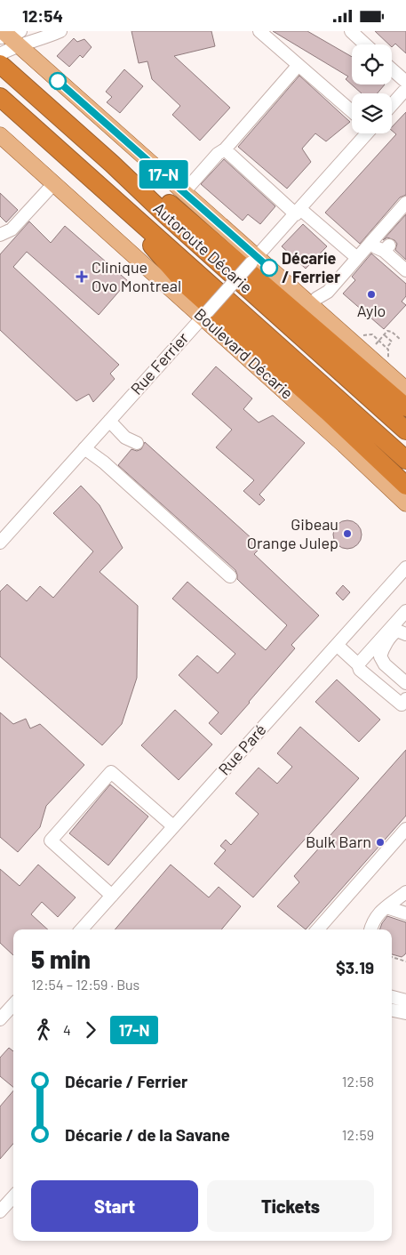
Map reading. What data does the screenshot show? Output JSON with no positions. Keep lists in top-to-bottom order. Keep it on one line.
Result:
{"streets":{"highway":["Autoroute Décarie"],"main road":["Boulevard Décarie"],"street":["Rue Ferrier","Rue Paré"]},"crossings":[["Boulevard Décarie","Rue Ferrier"]],"places":{"other":["Décarie / Ferrier","Aylo","Gibeau Orange Julep","Bulk Barn"],"health":["Clinique Ovo Montreal"]},"lines":["bus line 17-N"],"page":{"status":"12:54","on_map":"17-N","heading":["5 min","12:54 – 12:59 · Bus","$3.19"],"legs":["4","17-N"],"list":[{"name":"Décarie / Ferrier","value":"12:58"},{"name":"Décarie / de la Savane","value":"12:59"}],"buttons":["Start","Tickets"]}}
